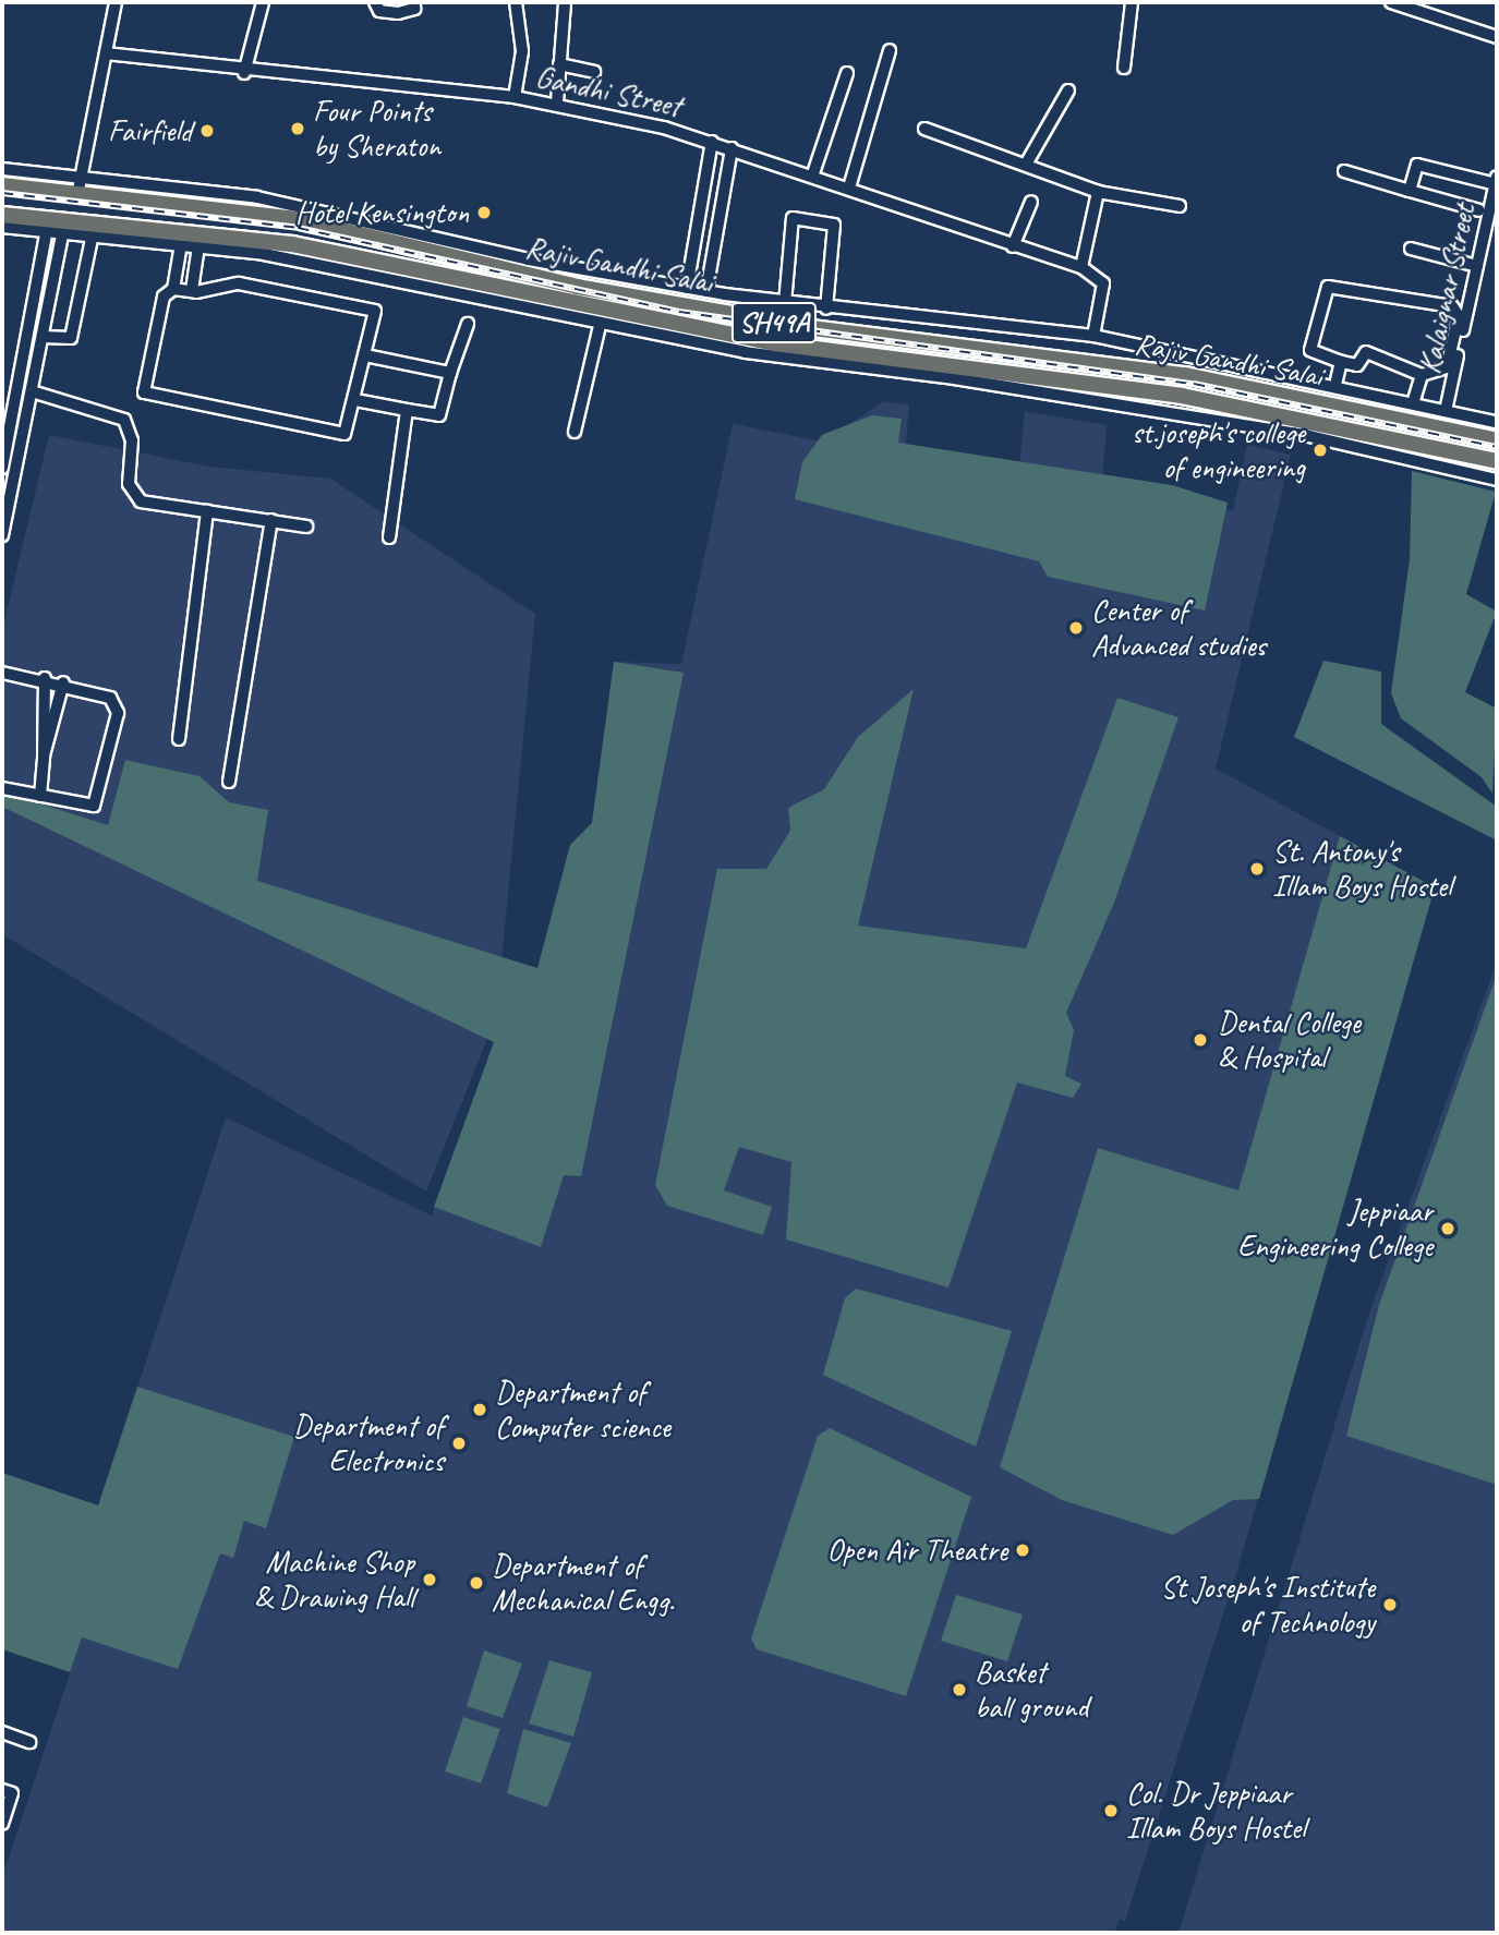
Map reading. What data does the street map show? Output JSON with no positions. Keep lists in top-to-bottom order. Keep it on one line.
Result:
{"streets":{"main road":["Rajiv Gandhi Salai","SH49A"],"street":["Gandhi Street","Kalaignar Street"]},"places":["Four Points by Sheraton","Fairfield","Hotel Kensington","st.joseph's college of engineering","Center of Advanced studies","St. Antony's Illam Boys Hostel","Dental College & Hospital","Jeppiaar Engineering College","Department of Computer science","Department of Electronics","Open Air Theatre","Machine Shop & Drawing Hall","Department of Mechanical Engg.","St Joseph's Institute of Technology","Basket ball ground","Col. Dr Jeppiaar Illam Boys Hostel"]}
